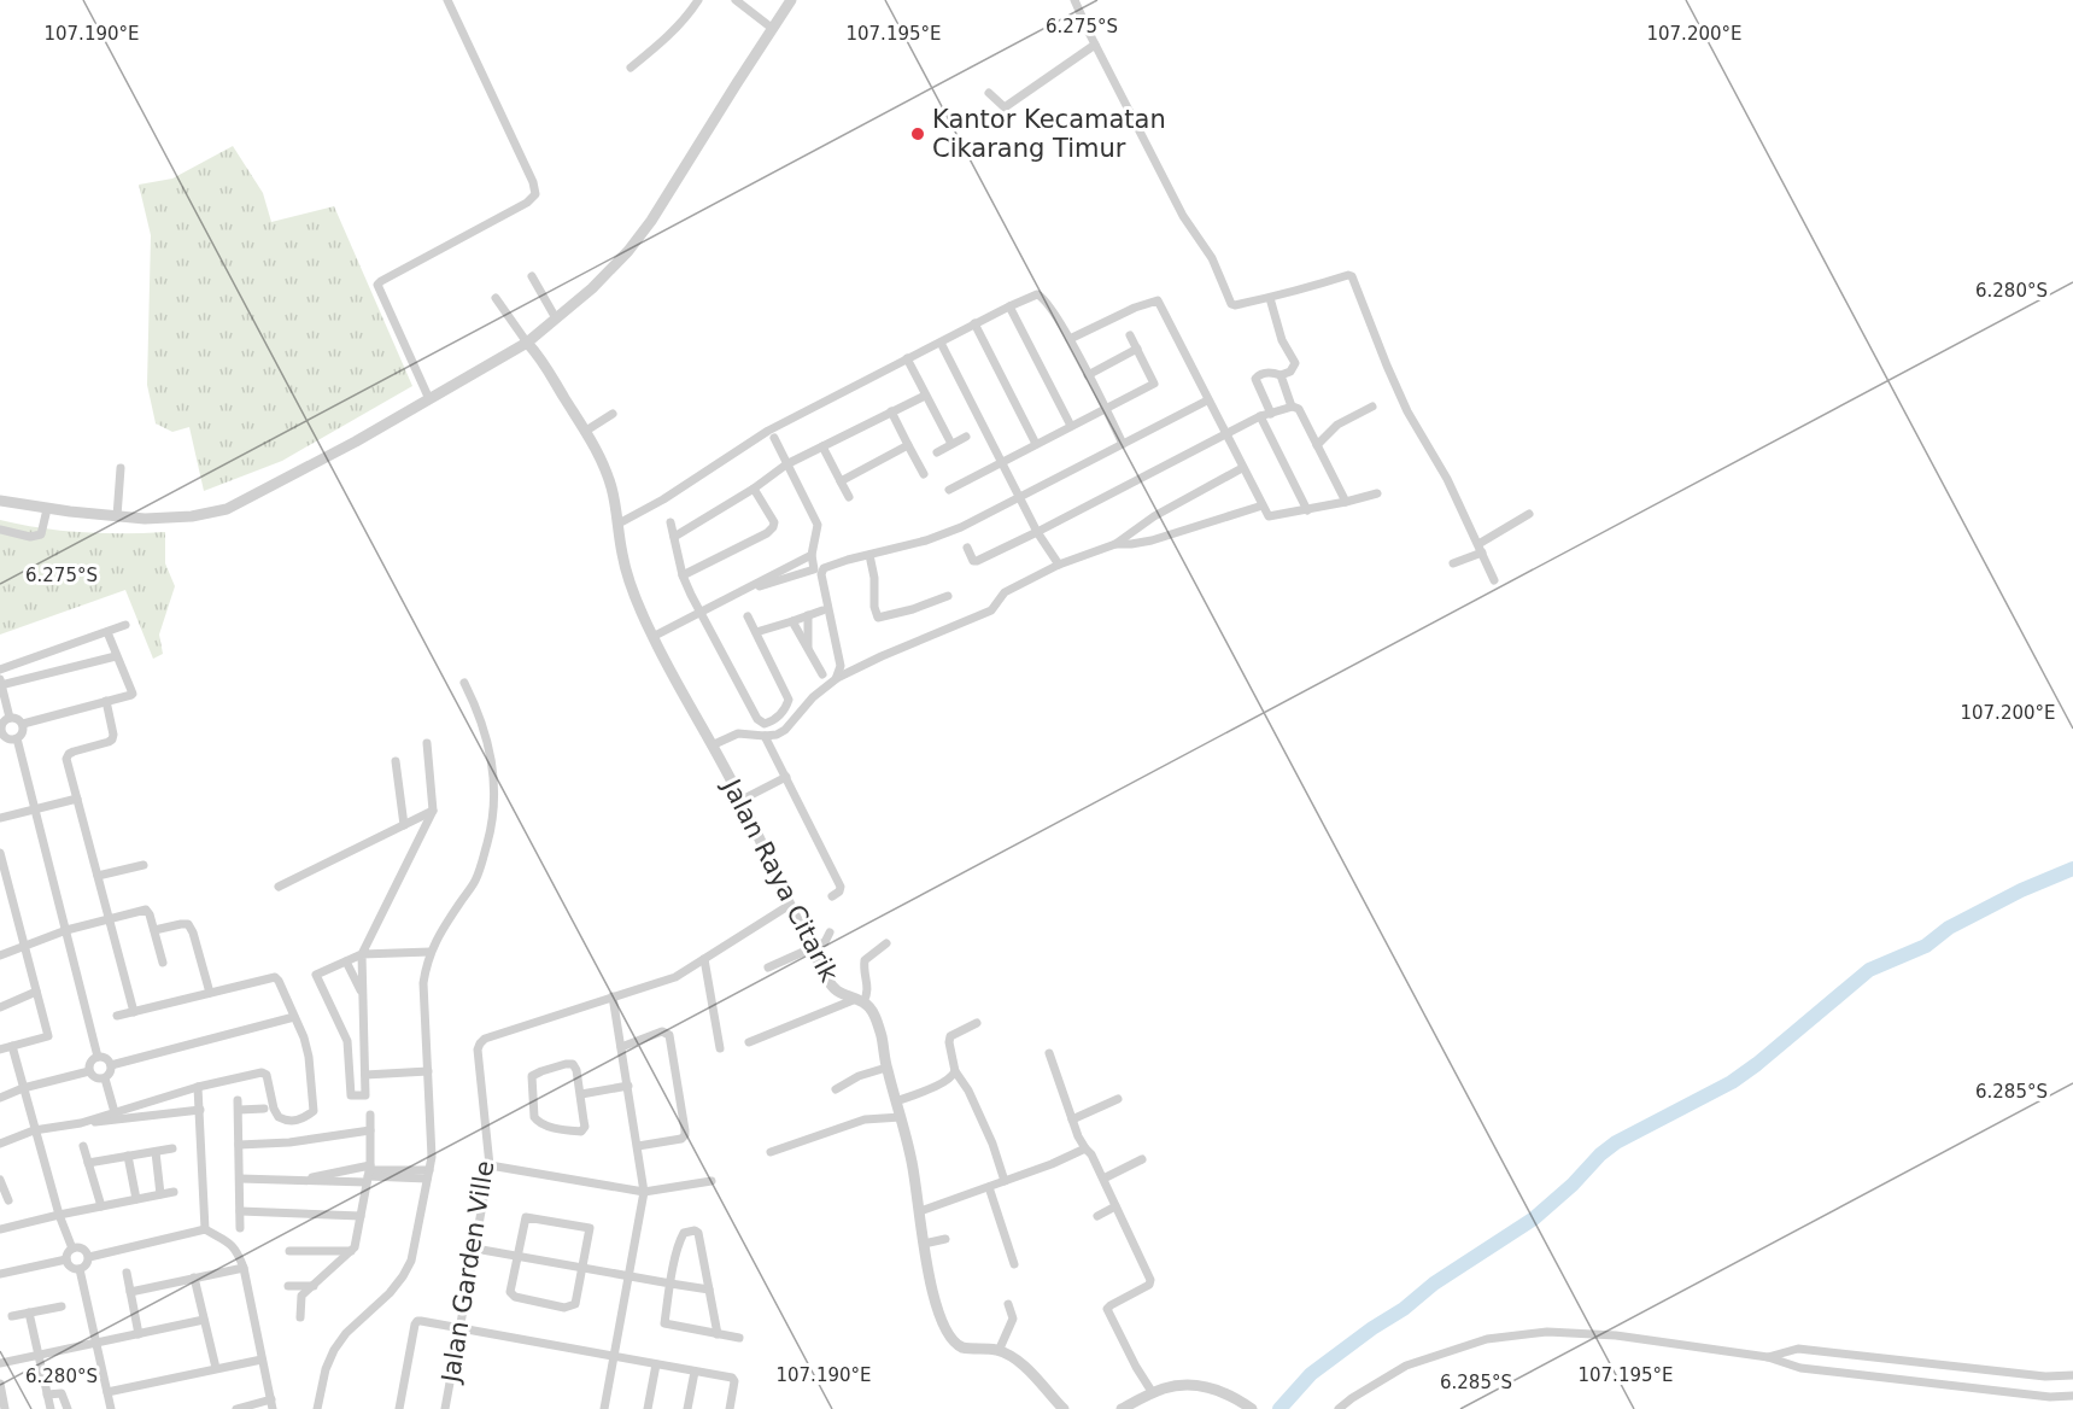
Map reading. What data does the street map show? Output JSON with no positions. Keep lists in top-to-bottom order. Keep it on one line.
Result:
{"streets":{"street":["Jalan Raya Citarik","Jalan Garden Ville"]},"crossings":[["Jalan Raya Citarik","Jalan Garden Ville"]],"places":["Kantor Kecamatan Cikarang Timur"],"coordinates":["6.275°S","107.190°E","107.195°E","107.200°E","6.280°S","6.285°S"]}
